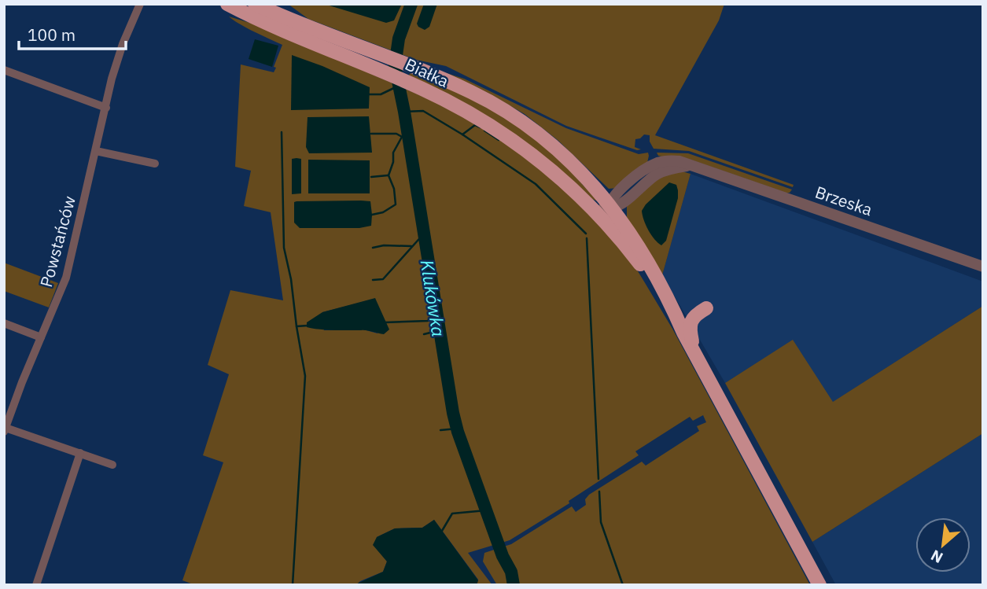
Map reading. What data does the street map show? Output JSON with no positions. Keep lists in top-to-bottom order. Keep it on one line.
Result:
{"streets":{"highway":["Białka"],"street":["Brzeska","Powstańców"]},"crossings":[["Białka","Brzeska"]],"water":["Klukówka"],"scale_bar":"100 m","north":"bottom left"}
